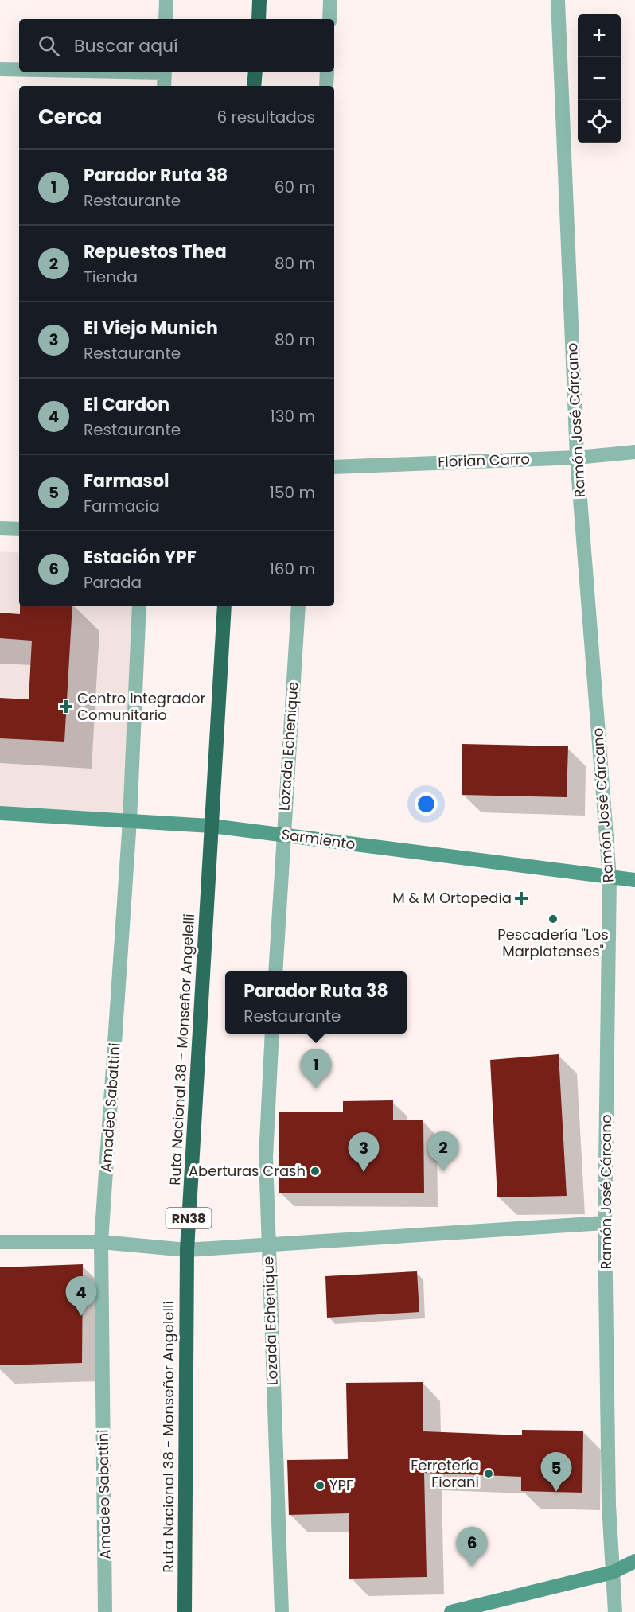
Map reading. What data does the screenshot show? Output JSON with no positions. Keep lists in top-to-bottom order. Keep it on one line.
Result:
{"streets":{"highway":["Ruta Nacional 38 - Monseñor Angelelli","RN38"],"main road":["Sarmiento"],"street":["Ramón José Cárcano","Florian Carro","Lozada Echenique","Amadeo Sabattini"]},"crossings":[["Ramón José Cárcano","Florian Carro"],["Ramón José Cárcano","Sarmiento"],["Lozada Echenique","Sarmiento"],["Sarmiento","Ruta Nacional 38 - Monseñor Angelelli"],["Sarmiento","Amadeo Sabattini"]],"places":{"health":["Centro Integrador Comunitario","M & M Ortopedia"],"other":["Pescadería \"Los Marplatenses\"","Aberturas Crash","Ferretería Fiorani","YPF"]},"page":{"map_buttons":["+","−"],"search":"Buscar aquí","heading":["Cerca","6 resultados"],"list":[{"mark":"1","name":"Parador Ruta 38","note":"Restaurante","value":"60 m"},{"mark":"2","name":"Repuestos Thea","note":"Tienda","value":"80 m"},{"mark":"3","name":"El Viejo Munich","note":"Restaurante","value":"80 m"},{"mark":"4","name":"El Cardon","note":"Restaurante","value":"130 m"},{"mark":"5","name":"Farmasol","note":"Farmacia","value":"150 m"},{"mark":"6","name":"Estación YPF","note":"Parada","value":"160 m"}],"popup":["Parador Ruta 38","Restaurante"],"pins":["1","2","3","4","5","6"]}}
